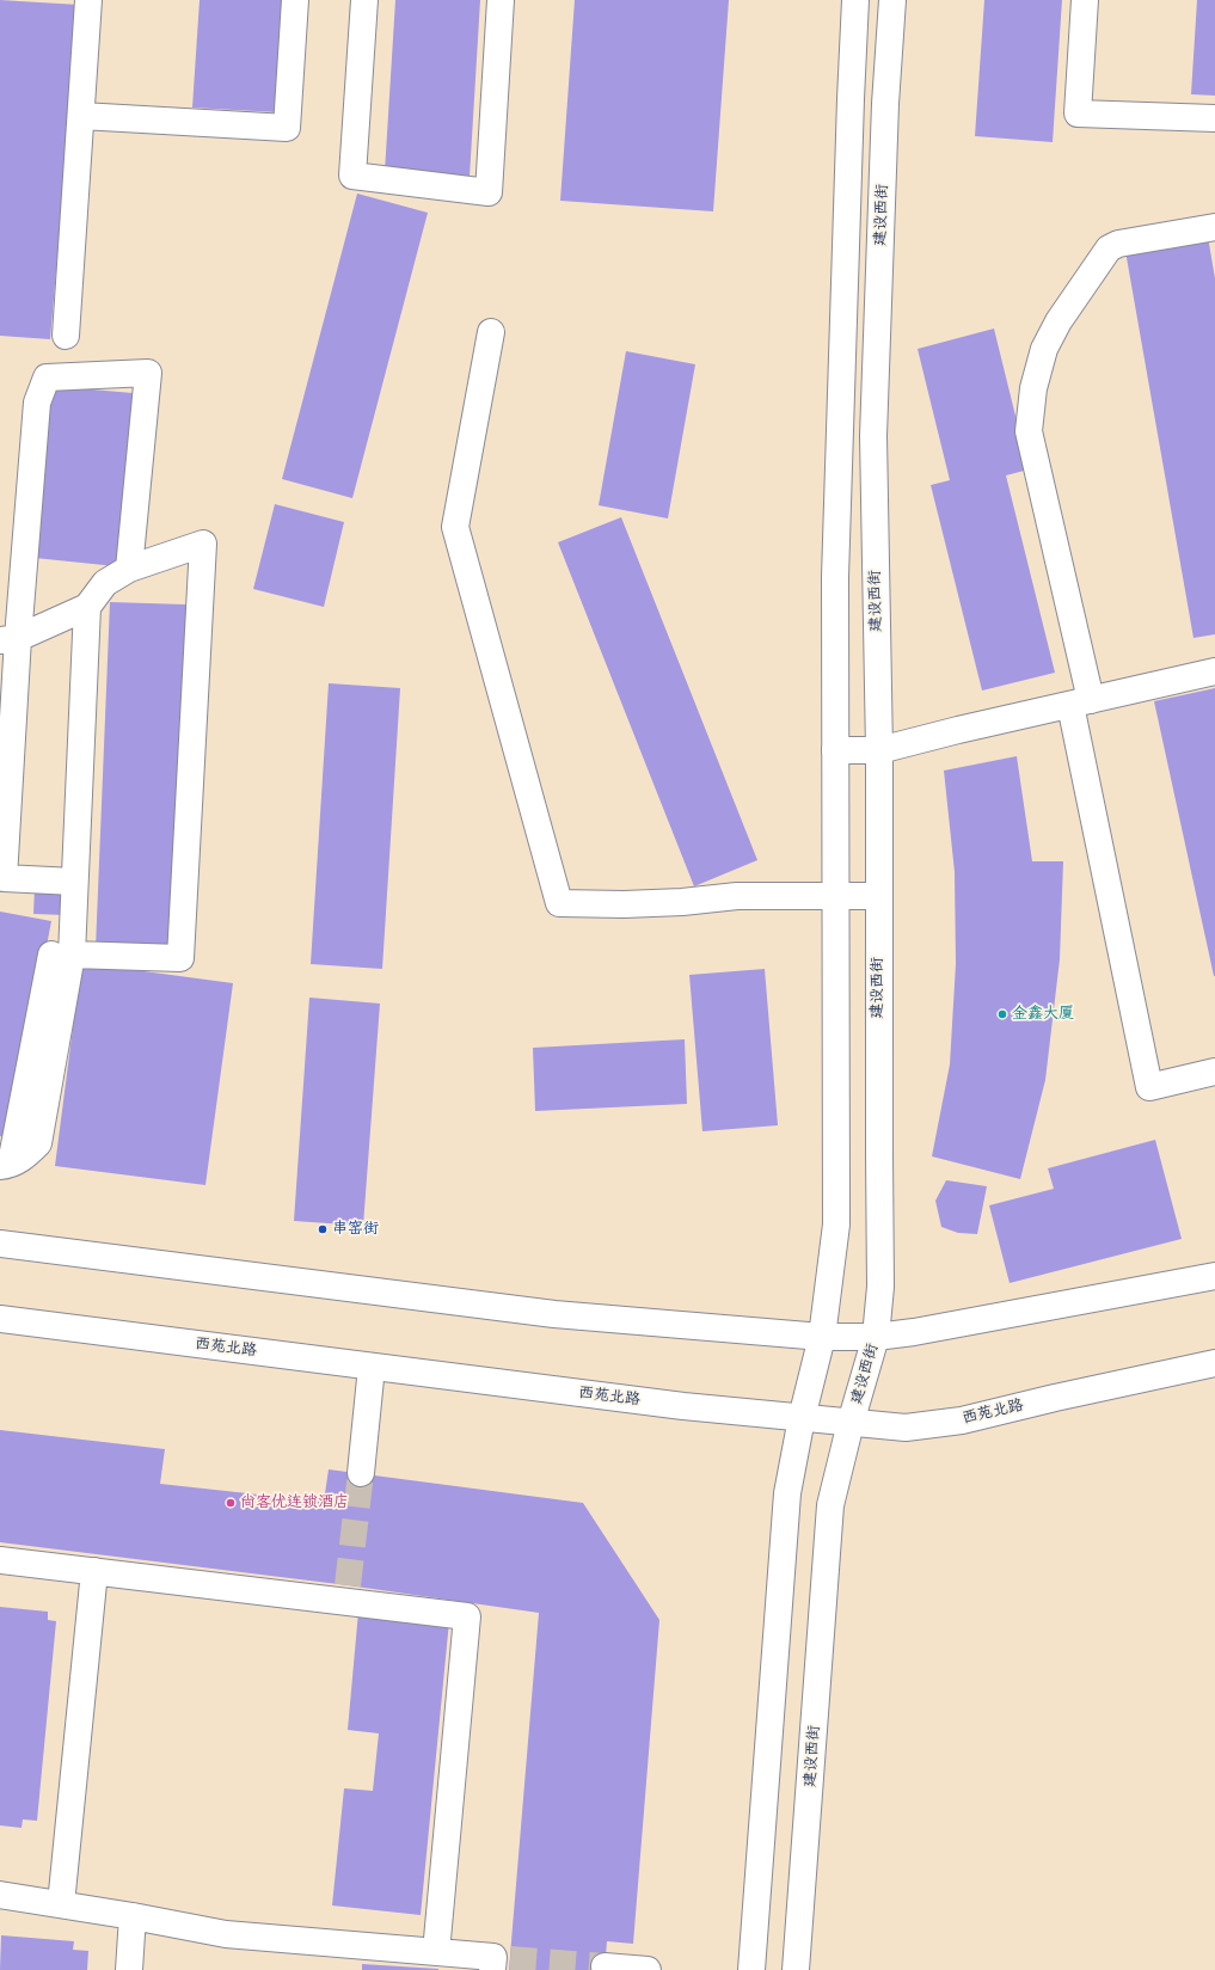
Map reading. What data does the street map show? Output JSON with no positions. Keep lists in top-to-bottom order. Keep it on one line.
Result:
{"streets":{"street":["建设西街","西苑北路"]},"crossings":[["建设西街","西苑北路"]],"places":["金鑫大厦","串窑街","尚客优连锁酒店"]}
